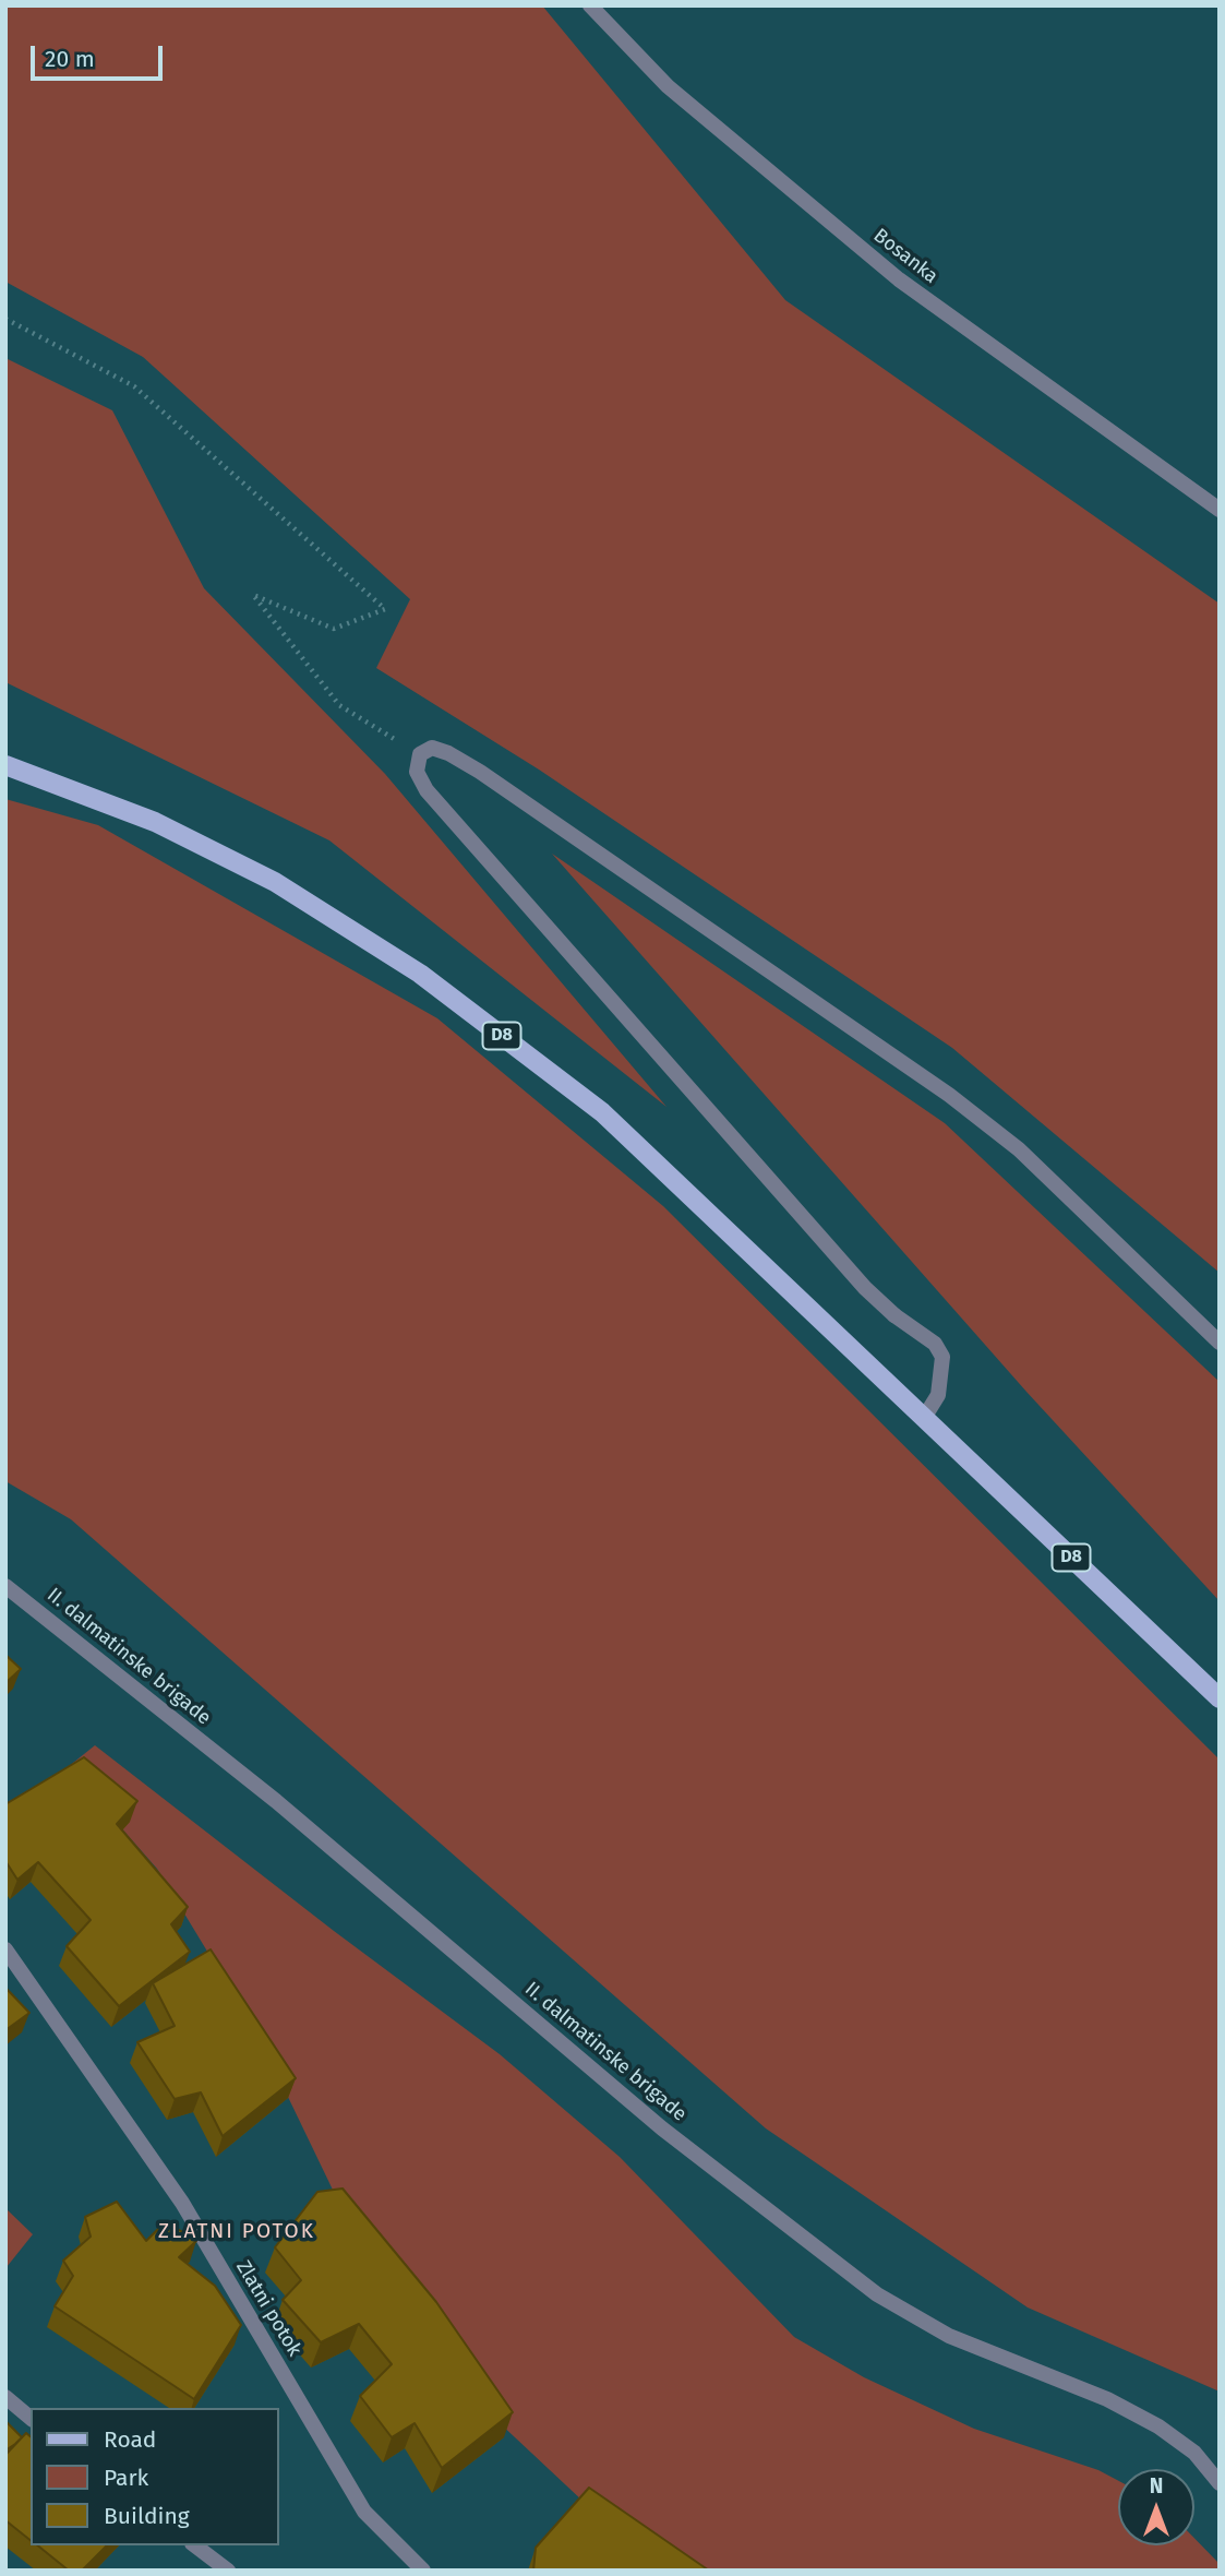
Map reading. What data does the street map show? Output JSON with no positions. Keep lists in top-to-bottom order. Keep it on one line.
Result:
{"streets":{"main road":["D8"],"street":["Bosanka","II. dalmatinske brigade","Zlatni potok"]},"districts":["ZLATNI POTOK"],"legend":["Road","Park","Building"],"scale_bar":"20 m","north":"top"}
